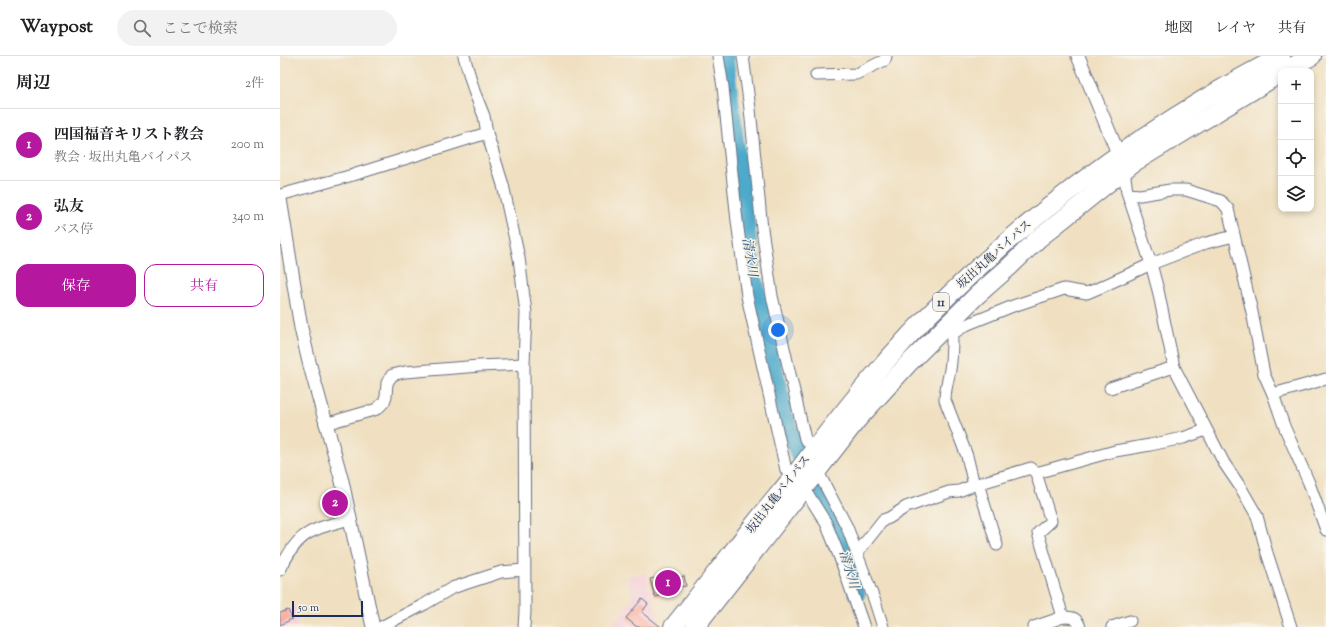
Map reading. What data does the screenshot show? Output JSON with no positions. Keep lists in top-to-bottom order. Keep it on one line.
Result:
{"streets":{"highway":["坂出丸亀バイパス","11"]},"water":["清水川"],"scale_bar":"50 m","page":{"header":"Waypost","search":"ここで検索","nav":["地図","レイヤ","共有"],"heading":["周辺","2件"],"map_buttons":["+","−"],"list":[{"mark":"1","name":"四国福音キリスト教会","note":"教会 · 坂出丸亀バイパス","value":"200 m"},{"mark":"2","name":"弘友","note":"バス停","value":"340 m"}],"buttons":["保存","共有"],"pins":["2","1"],"scale":"50 m"}}
